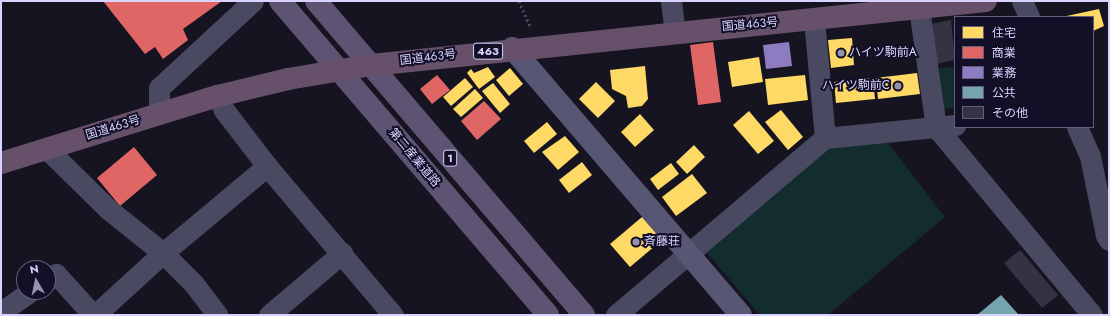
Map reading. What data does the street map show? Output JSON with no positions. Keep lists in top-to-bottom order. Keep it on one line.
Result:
{"streets":{"highway":["国道463号","463"],"main road":["第二産業道路","1"]},"crossings":[["国道463号","第二産業道路"],["国道463号","1"]],"places":["ハイツ駒前A","ハイツ駒前C","斉藤荘"],"legend":["住宅","商業","業務","公共","その他"],"north":"top"}
